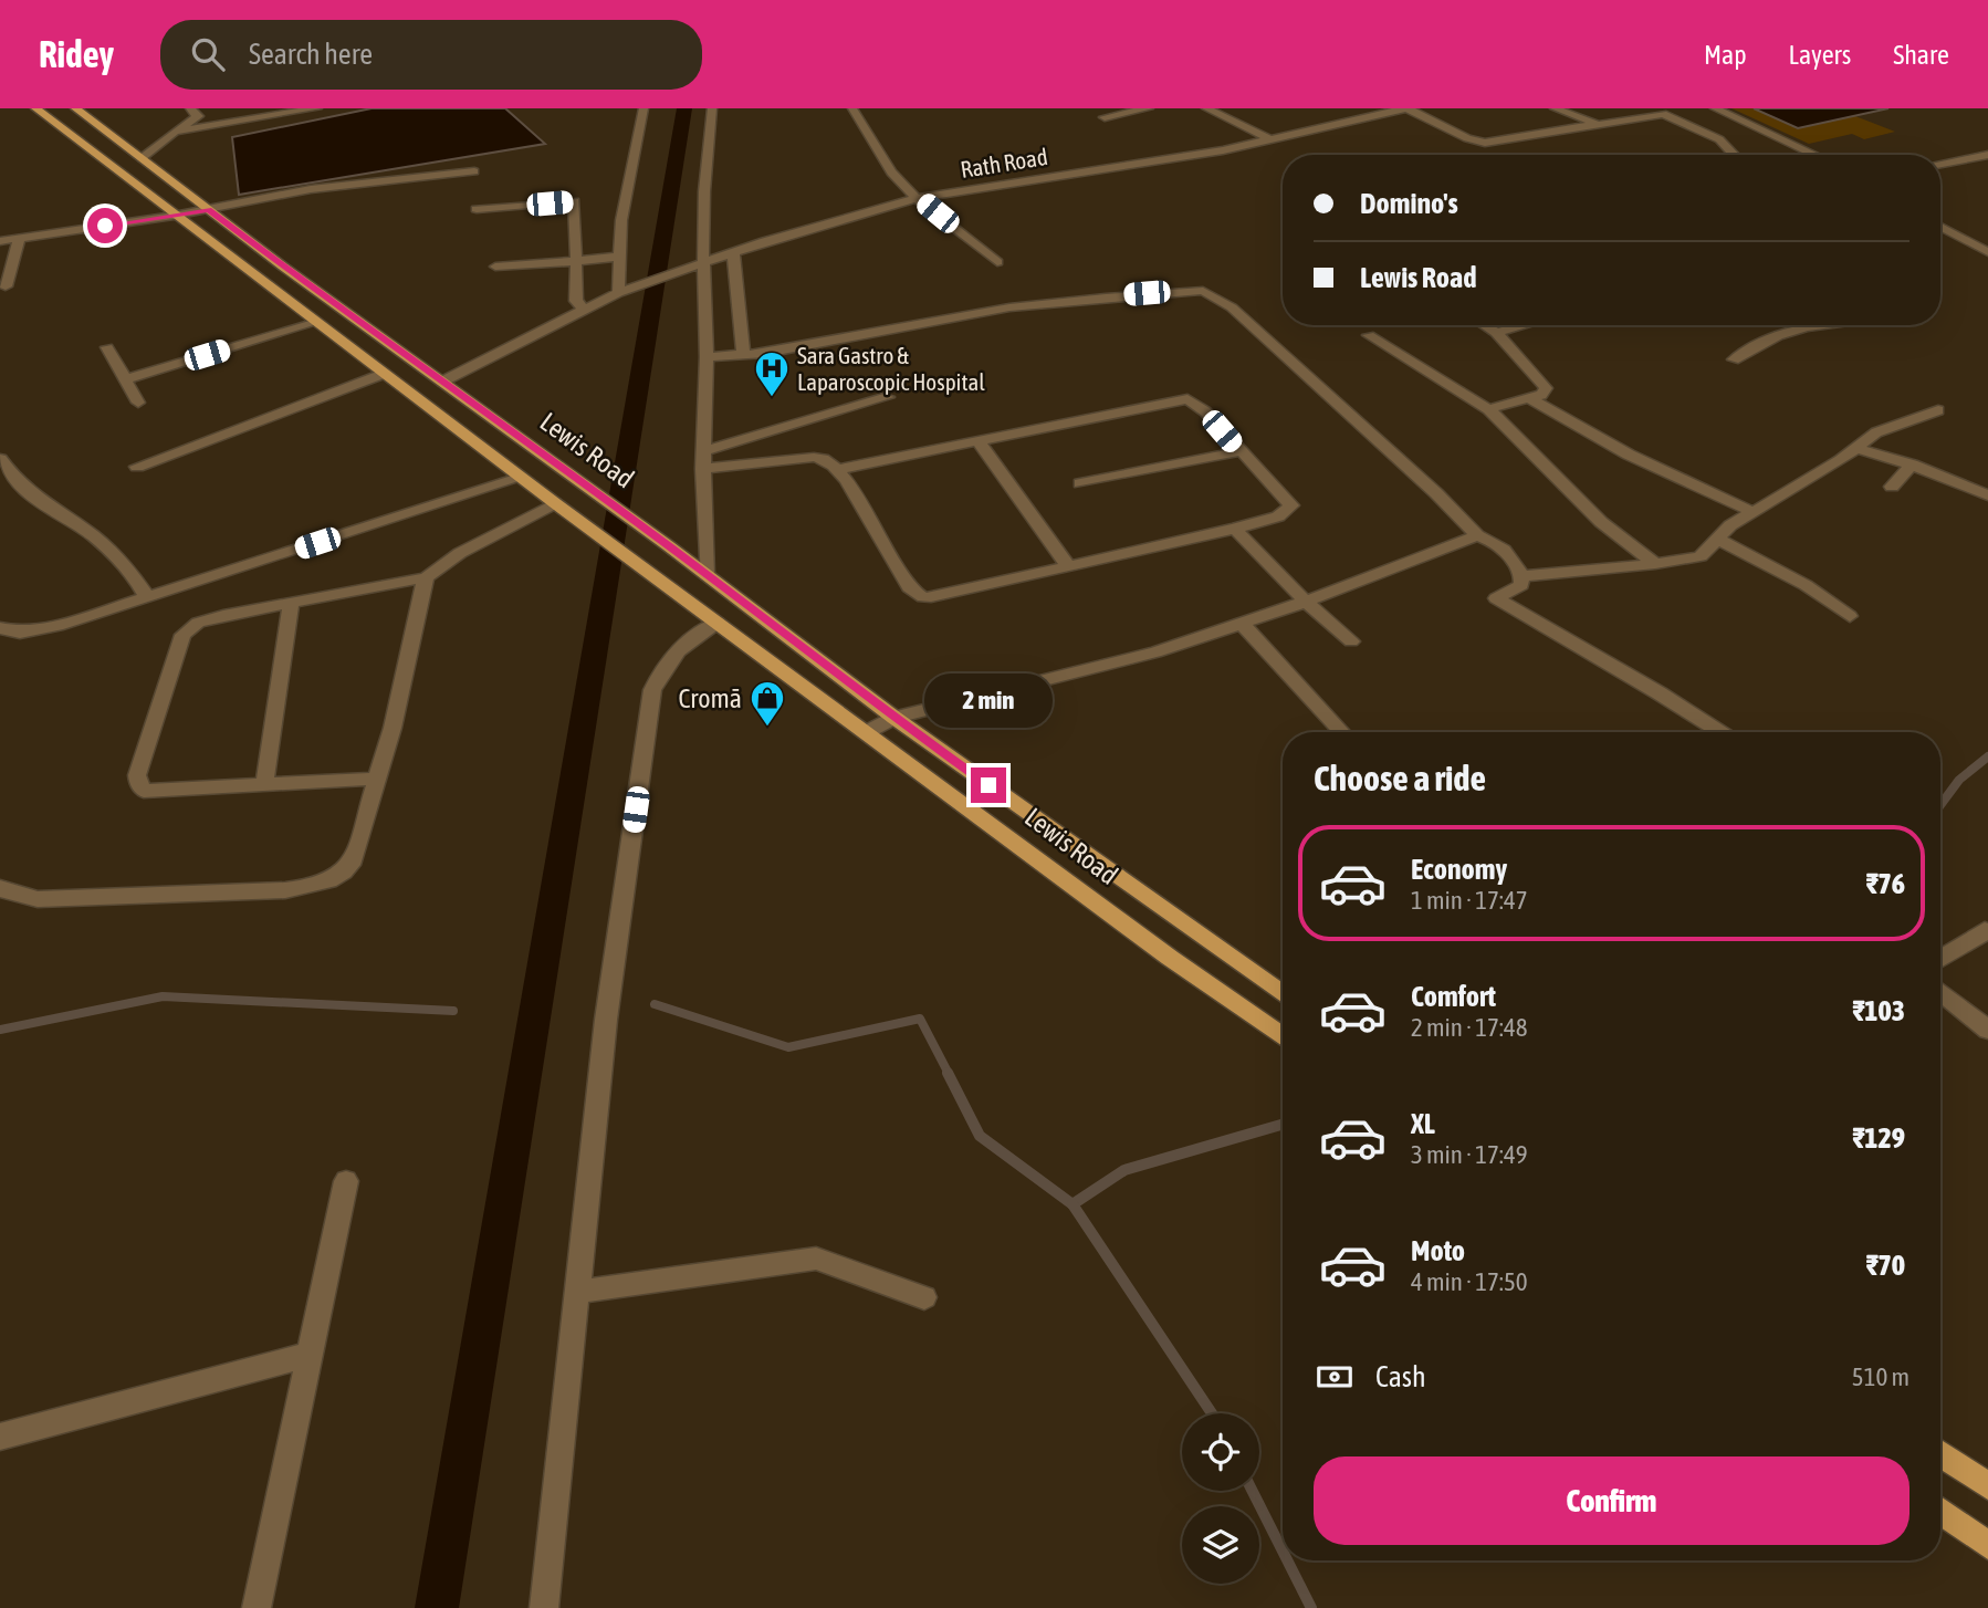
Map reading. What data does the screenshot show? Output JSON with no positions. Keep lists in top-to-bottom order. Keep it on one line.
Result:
{"streets":{"main road":["Lewis Road"],"street":["Rath Road"]},"crossings":[["Rath Road","Lewis Road"]],"places":{"hospital":["Sara Gastro & Laparoscopic Hospital"],"shop":["Cromā"]},"page":{"header":"Ridey","search":"Search here","nav":["Map","Layers","Share"],"banner":["Domino's","Lewis Road"],"bubble":"2 min","heading":"Choose a ride","list":[{"name":"Economy","note":"1 min · 17:47","value":"₹76"},{"name":"Comfort","note":"2 min · 17:48","value":"₹103"},{"name":"XL","note":"3 min · 17:49","value":"₹129"},{"name":"Moto","note":"4 min · 17:50","value":"₹70"}],"pay":["Cash","510 m"],"buttons":"Confirm"}}
